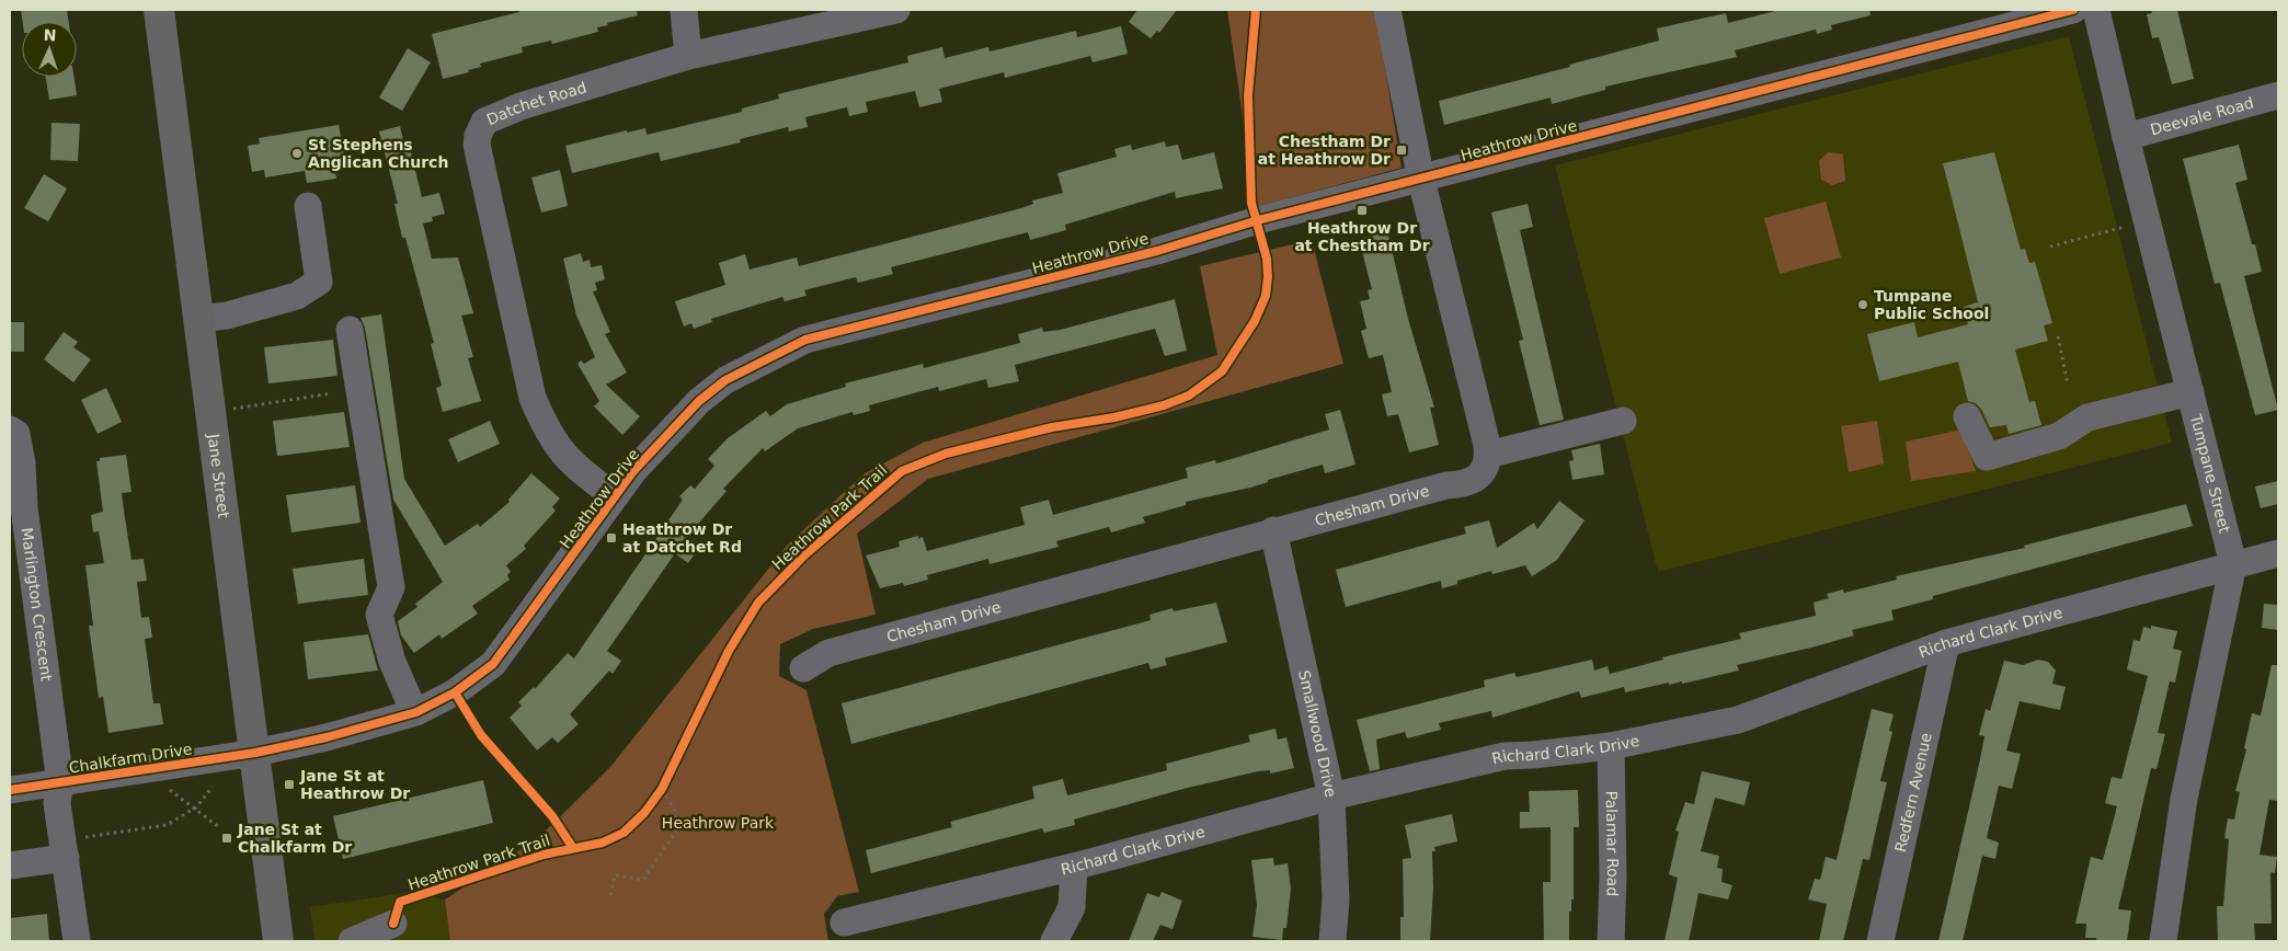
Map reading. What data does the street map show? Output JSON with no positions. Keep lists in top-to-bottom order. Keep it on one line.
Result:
{"streets":{"main road":["Jane Street"],"street":["Datchet Road","Deevale Road","Heathrow Drive","Tumpane Street","Chesham Drive","Marlington Crescent","Richard Clark Drive","Smallwood Drive","Chalkfarm Drive","Redfern Avenue","Palamar Road"],"cycle path":["Heathrow Park Trail"]},"crossings":[["Datchet Road","Heathrow Drive"],["Deevale Road","Tumpane Street"],["Heathrow Drive","Jane Street"],["Heathrow Drive","Chalkfarm Drive"],["Tumpane Street","Richard Clark Drive"],["Jane Street","Chalkfarm Drive"],["Chesham Drive","Smallwood Drive"],["Marlington Crescent","Chalkfarm Drive"],["Richard Clark Drive","Smallwood Drive"],["Richard Clark Drive","Redfern Avenue"],["Richard Clark Drive","Palamar Road"]],"parks":["Heathrow Park"],"places":{"transit":["Chestham Dr at Heathrow Dr","Heathrow Dr at Chestham Dr","Heathrow Dr at Datchet Rd","Jane St at Heathrow Dr","Jane St at Chalkfarm Dr"],"other":["St Stephens Anglican Church","Tumpane Public School"]},"north":"top"}
